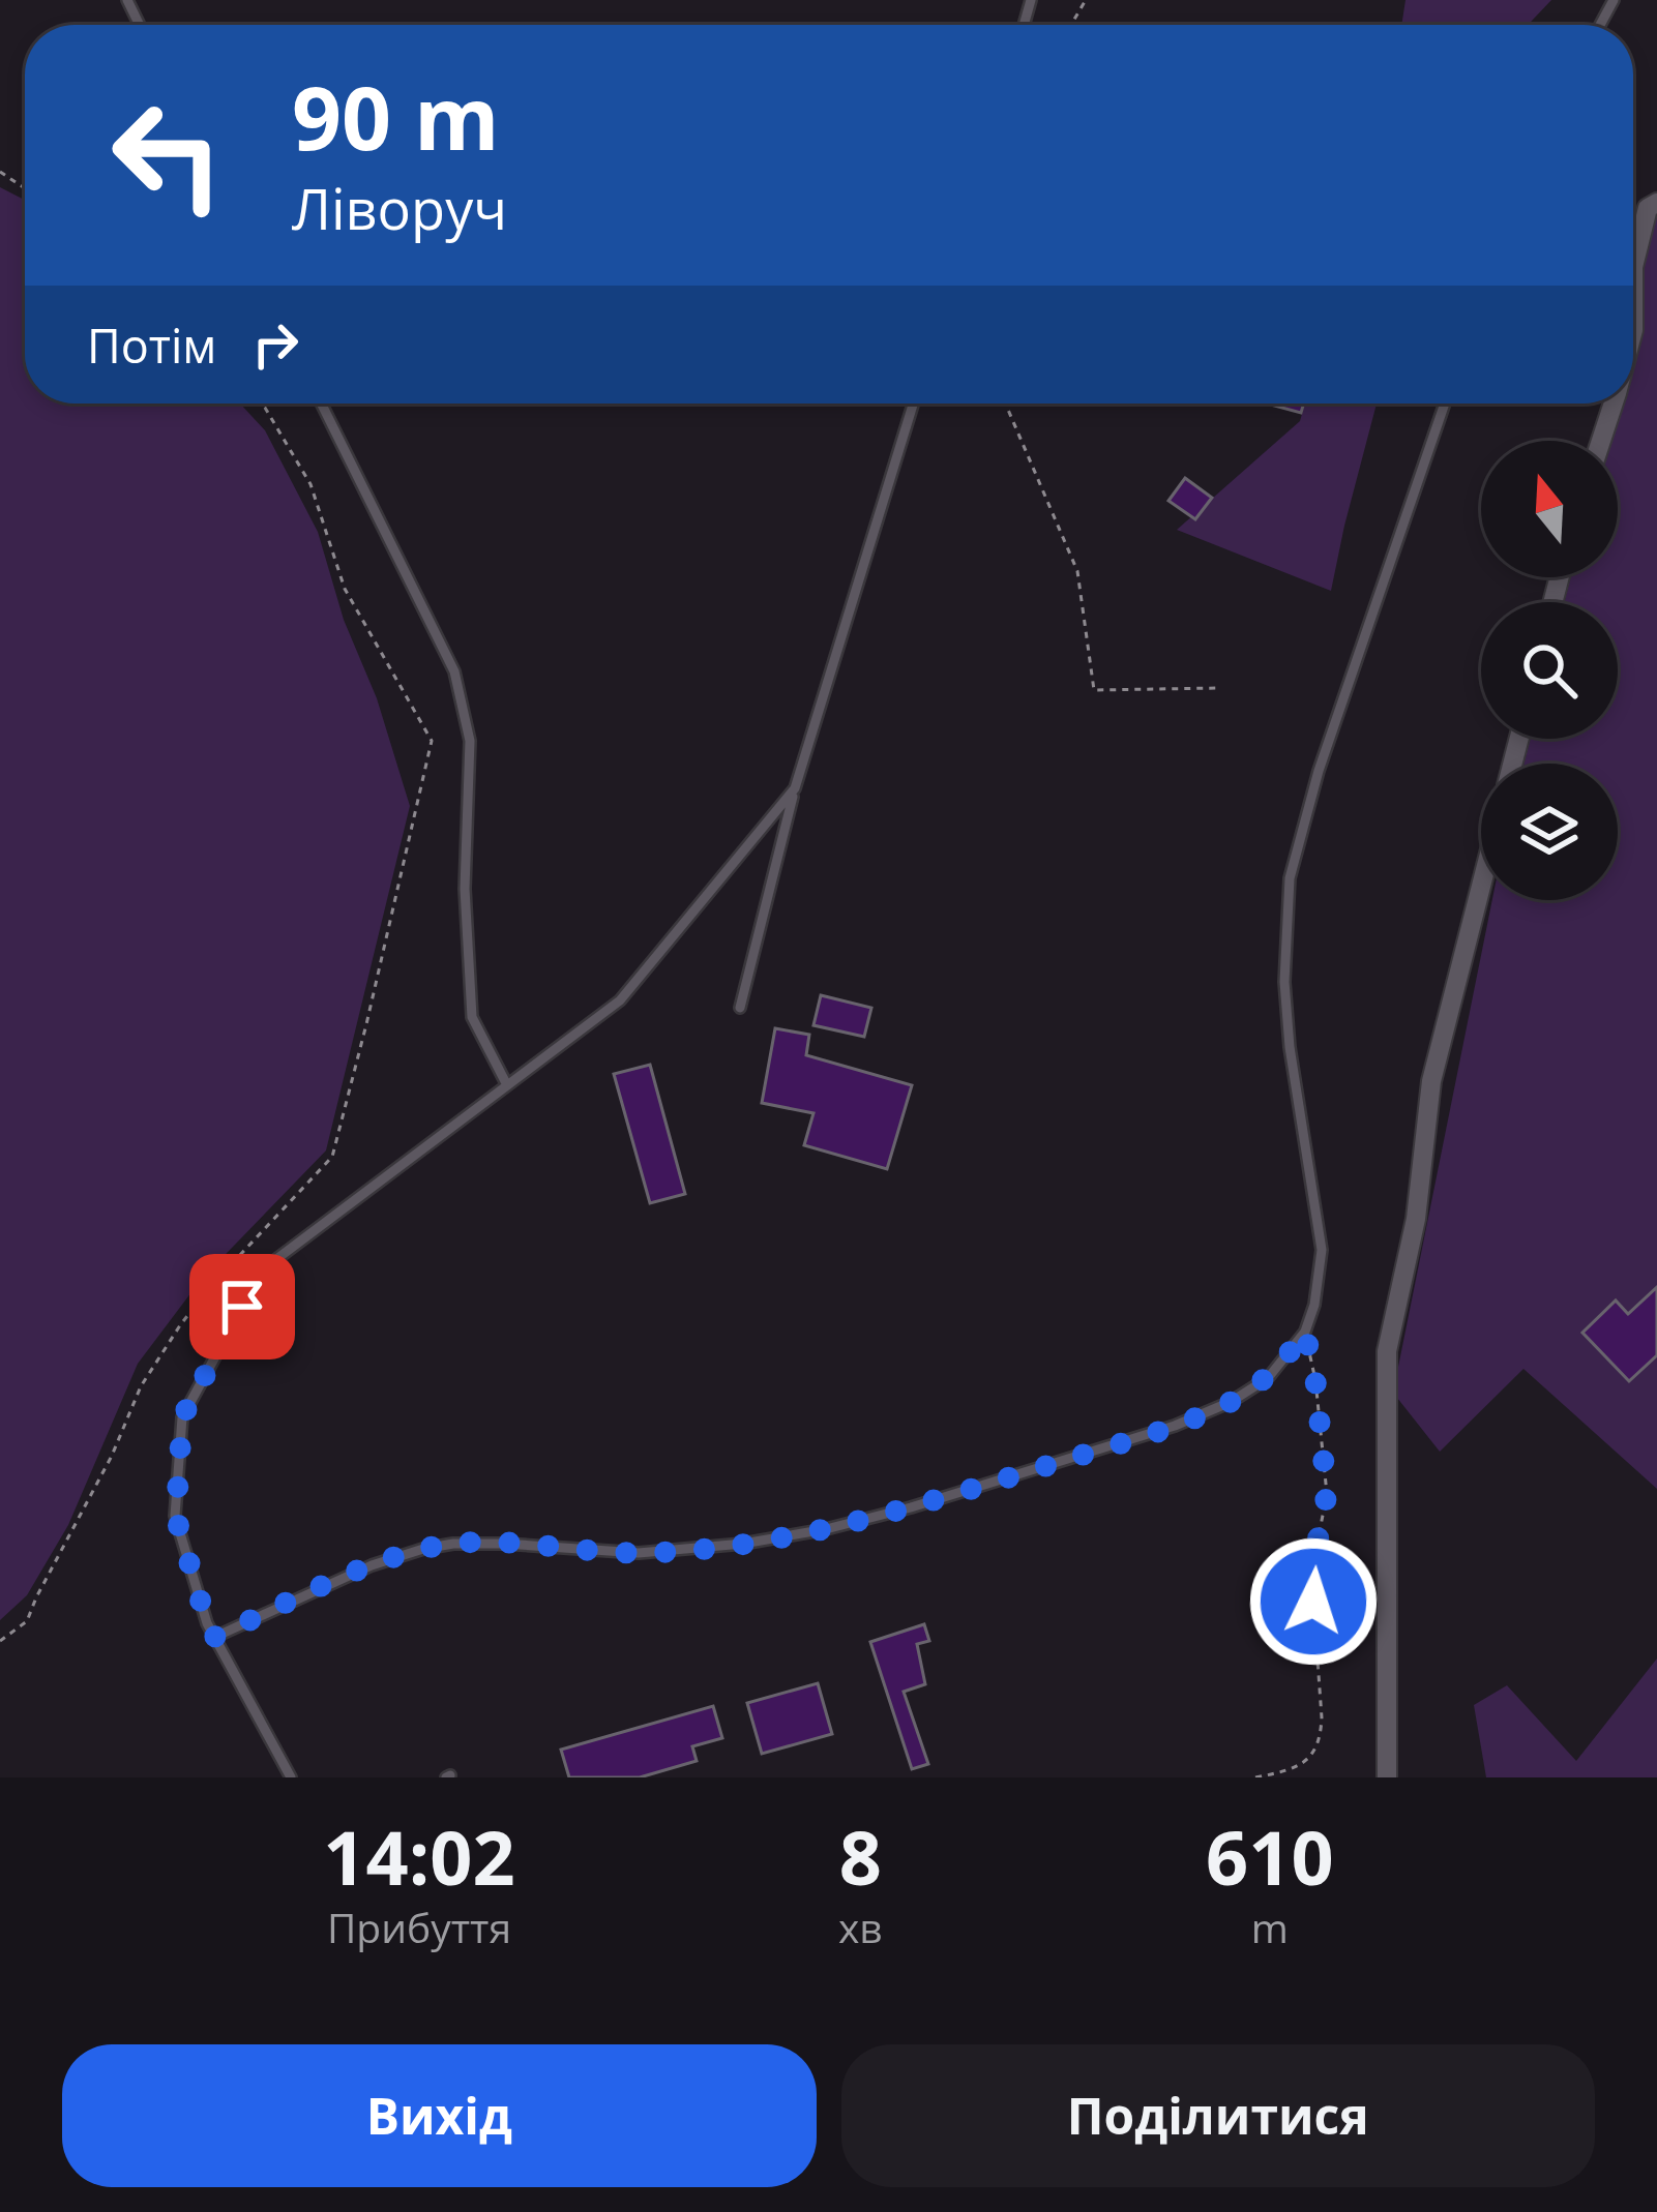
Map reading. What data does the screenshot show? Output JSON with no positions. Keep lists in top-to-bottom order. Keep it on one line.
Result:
{"north":"top","page":{"turn":["90 m","Ліворуч"],"then":"Потім","eta":["14:02","Прибуття","8","хв","610","m"],"buttons":["Вихід","Поділитися"]}}
